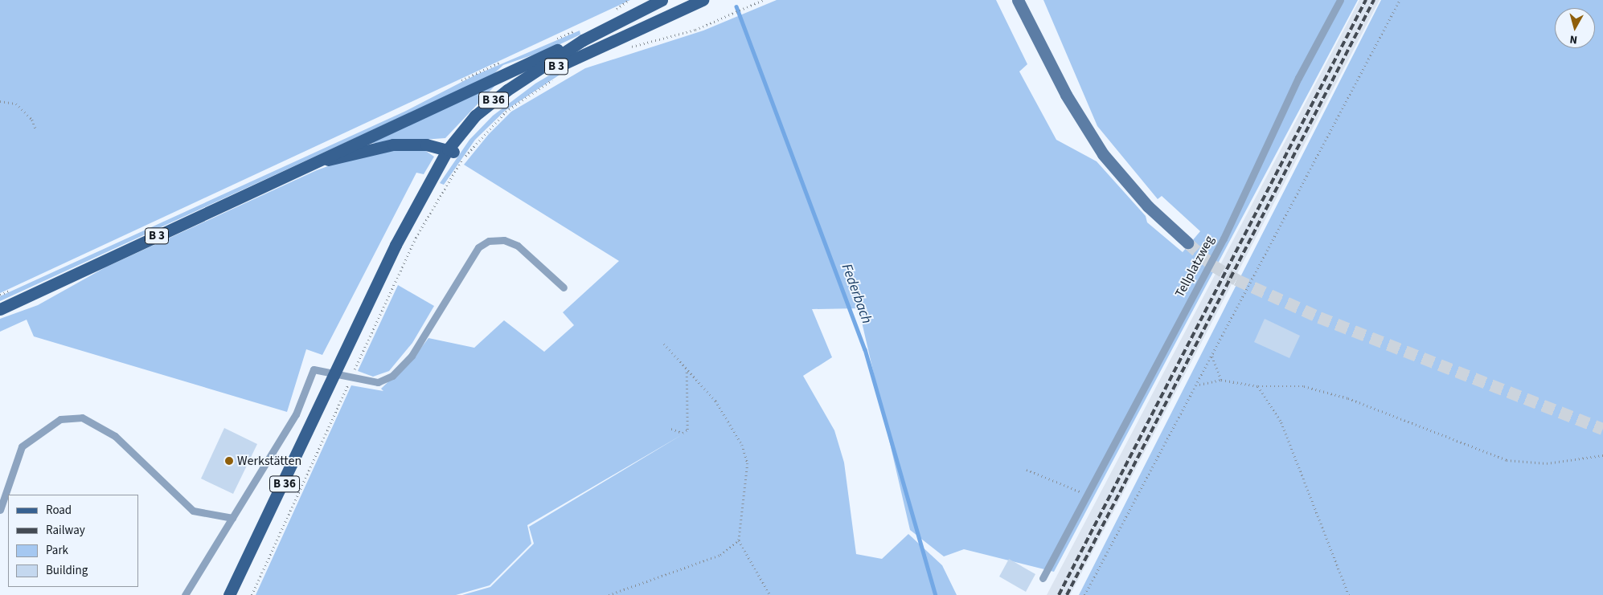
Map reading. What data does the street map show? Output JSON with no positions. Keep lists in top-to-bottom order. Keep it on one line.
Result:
{"streets":{"main road":["B 3","B 36"],"lane":["Tellplatzweg"]},"crossings":[["B 3","B 36"]],"water":["Federbach"],"places":["Werkstätten"],"legend":["Road","Railway","Park","Building"],"north":"bottom"}
